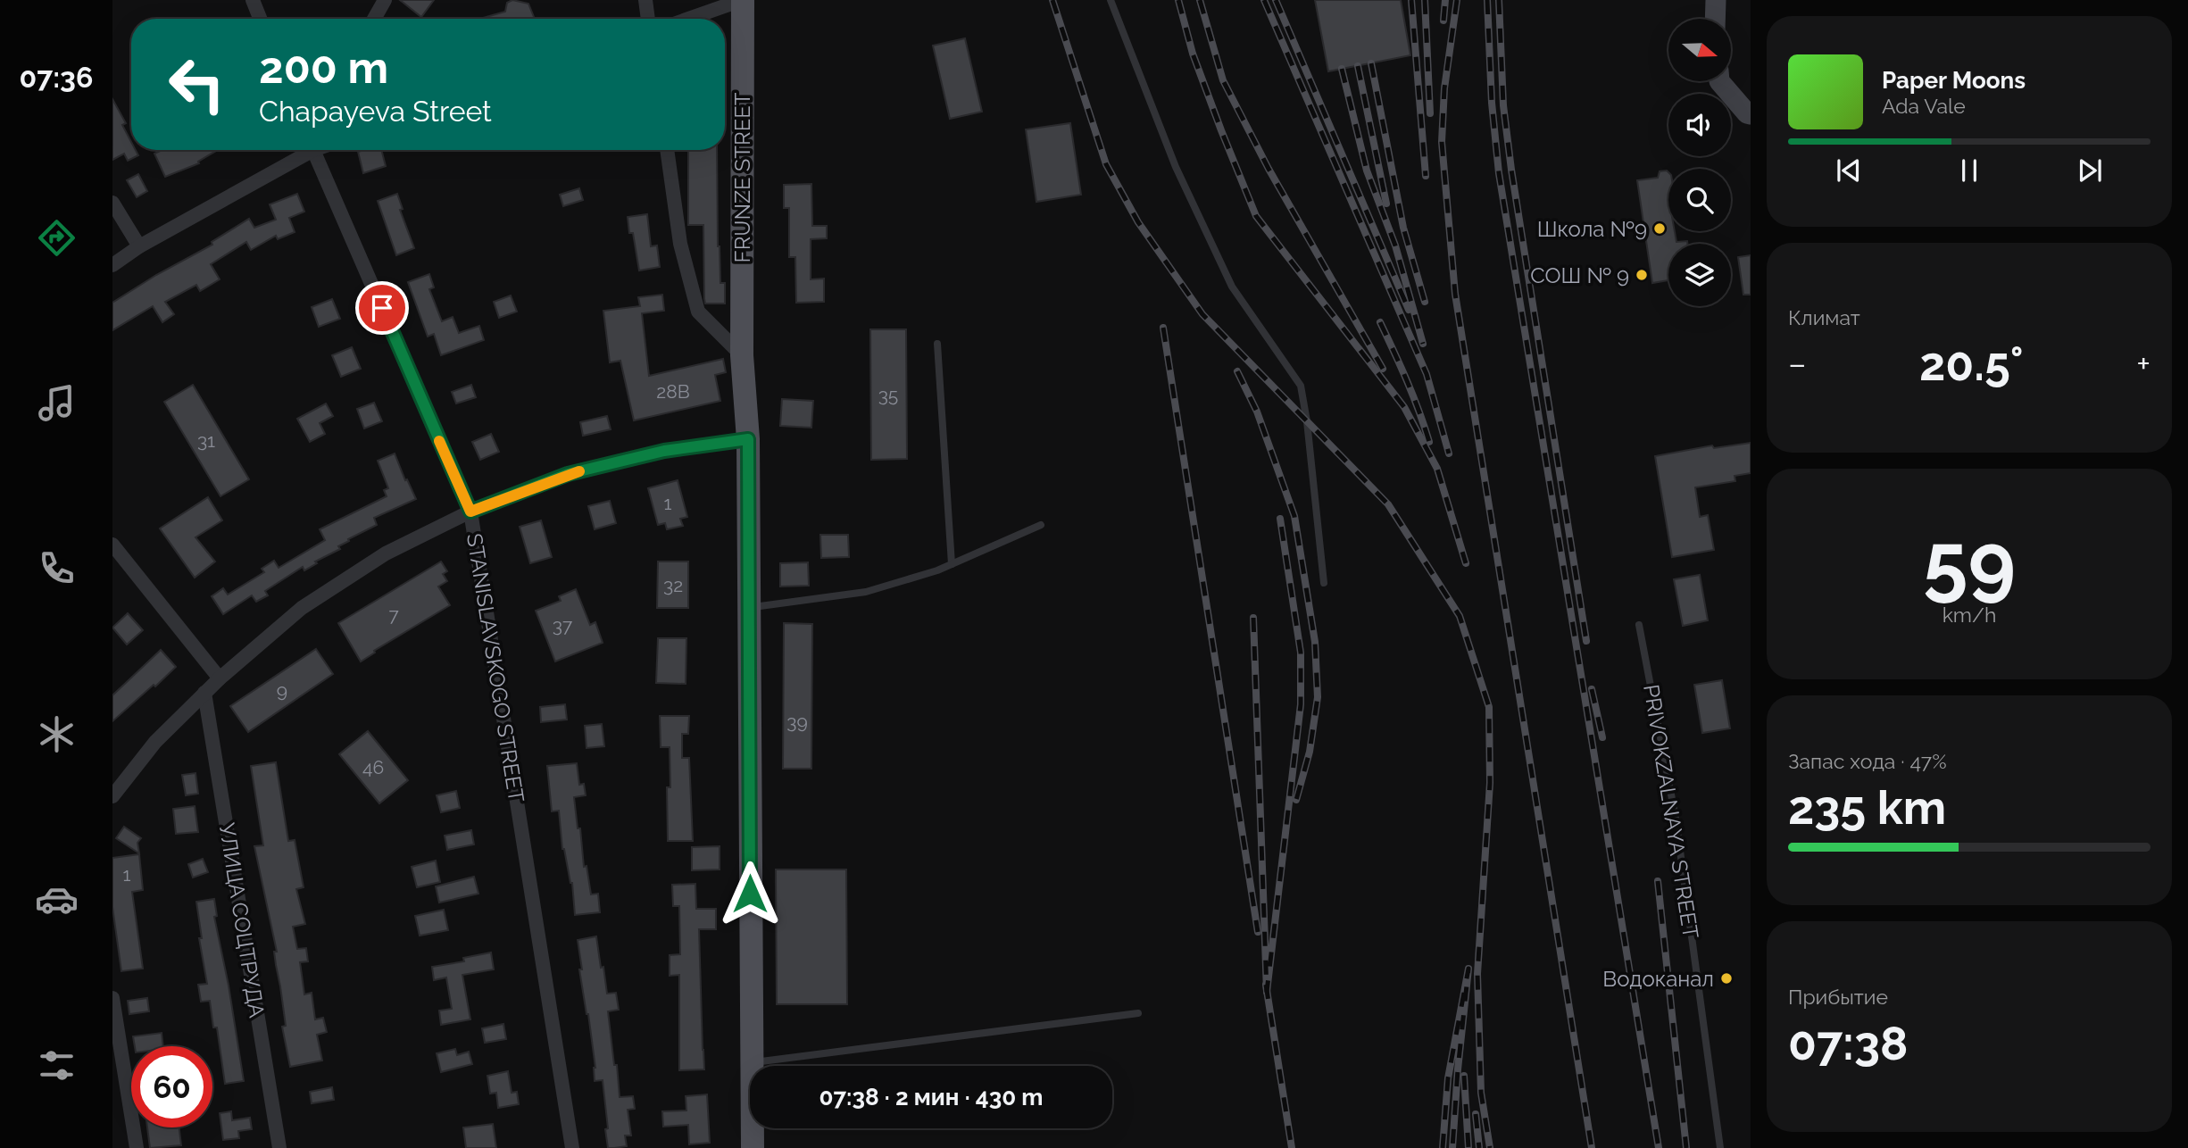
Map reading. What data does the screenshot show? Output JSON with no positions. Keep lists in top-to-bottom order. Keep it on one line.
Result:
{"streets":{"main road":["FRUNZE STREET"],"street":["STANISLAVSKOGO STREET","УЛИЦА СОЦТРУДА"],"lane":["PRIVOKZALNAYA STREET"]},"places":["Школа №9","СОШ № 9","Водоканал"],"house_numbers":["28В","35","31","1","32","7","37","9","39","46","1"],"north":"right","page":{"tabs":"07:36","turn":["200 m","Chapayeva Street"],"song":["Paper Moons","Ada Vale"],"tile":["Климат",["59","km/h"],["Запас хода · 47%","235 km"],["Прибытие","07:38"]],"heat":["−","20.5°","+"],"limit":"60","trip":"07:38 · 2 мин · 430 m"}}
